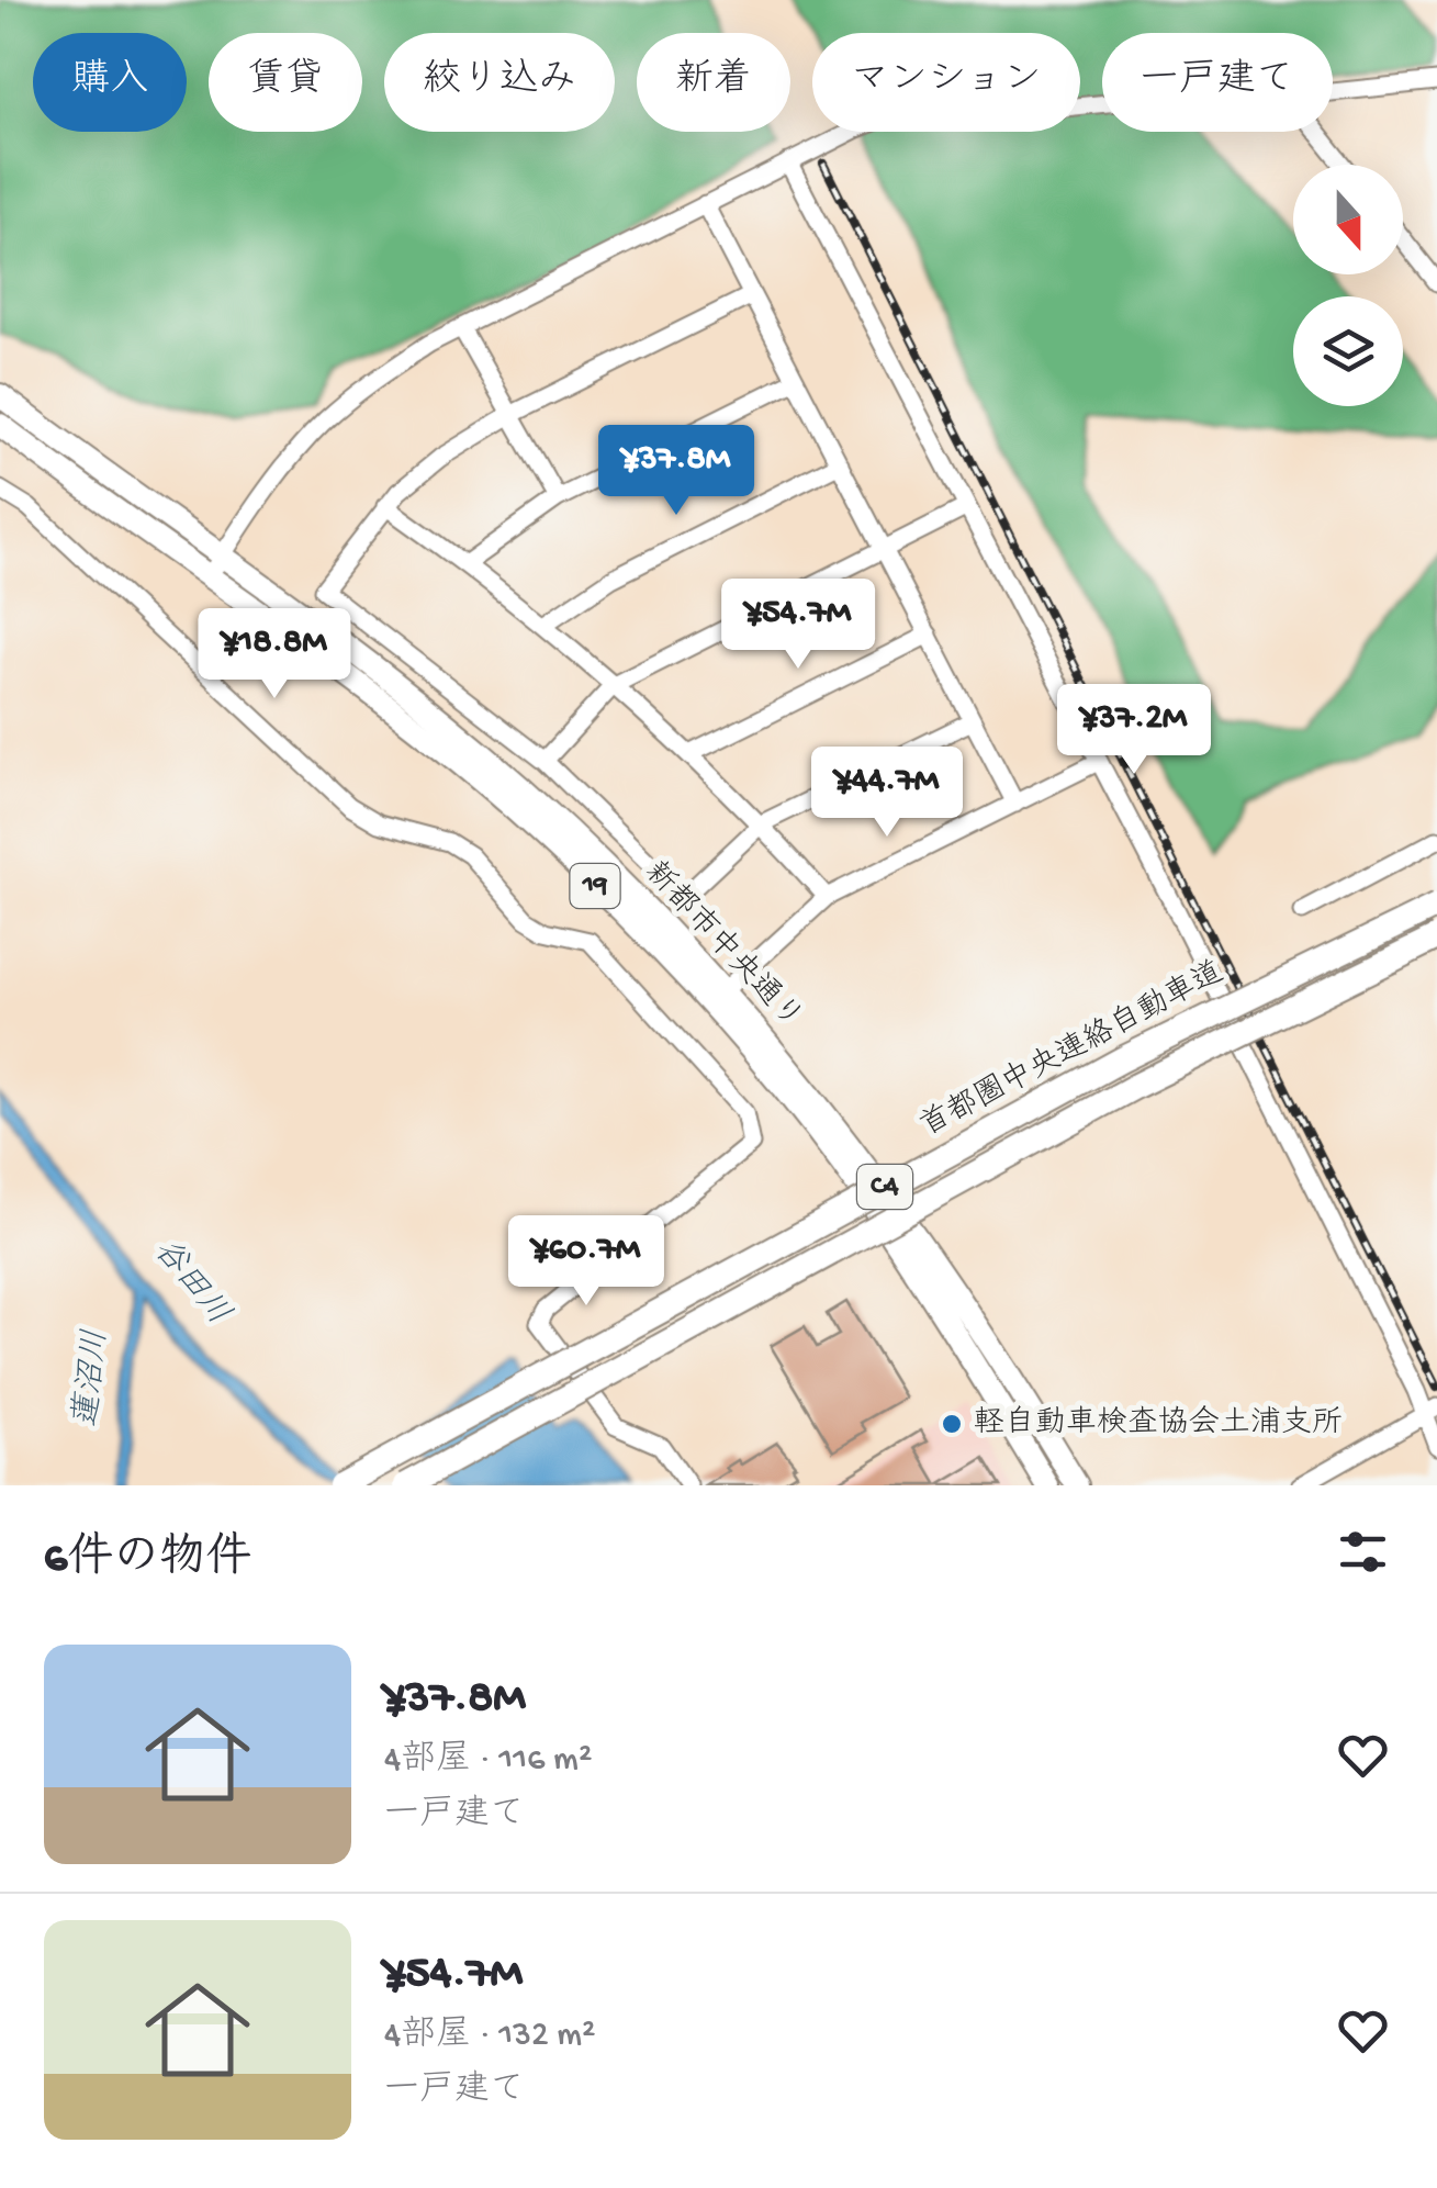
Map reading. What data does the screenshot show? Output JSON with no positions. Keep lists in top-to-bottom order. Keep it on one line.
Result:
{"streets":{"highway":["首都圏中央連絡自動車道","C4"],"main road":["19","新都市中央通り"]},"water":["谷田川","蓮沼川"],"places":["軽自動車検査協会土浦支所"],"north":"bottom","page":{"chip":["購入","賃貸","絞り込み","新着","マンション","一戸建て"],"price":["¥37.8M","¥54.7M","¥18.8M","¥37.2M","¥44.7M","¥60.7M"],"heading":"6件の物件","list":[{"name":"¥37.8M","note":"4部屋 · 116 m² · 一戸建て"},{"name":"¥54.7M","note":"4部屋 · 132 m² · 一戸建て"}]}}
